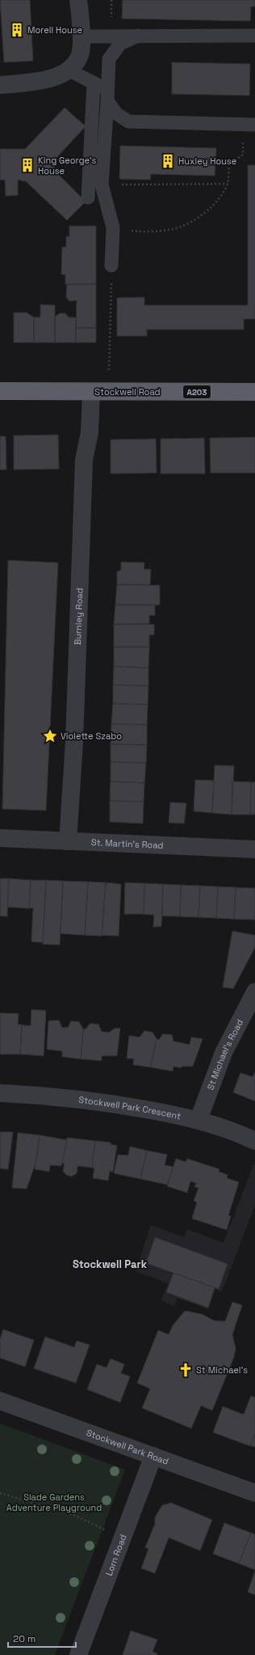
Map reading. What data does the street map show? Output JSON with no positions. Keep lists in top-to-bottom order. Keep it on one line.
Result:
{"streets":{"highway":["Stockwell Road","A203"],"street":["Burnley Road","St. Martin's Road","St Michael's Road","Stockwell Park Crescent","Stockwell Park Road","Lorn Road"]},"crossings":[["Stockwell Road","Burnley Road"],["Burnley Road","St. Martin's Road"],["St Michael's Road","Stockwell Park Crescent"],["Stockwell Park Road","Lorn Road"]],"districts":["Stockwell Park"],"parks":["Slade Gardens Adventure Playground"],"places":{"building":["Morell House","Huxley House","King George's House"],"place":["Violette Szabo"],"church":["St Michael's"]},"scale_bar":"20 m"}
